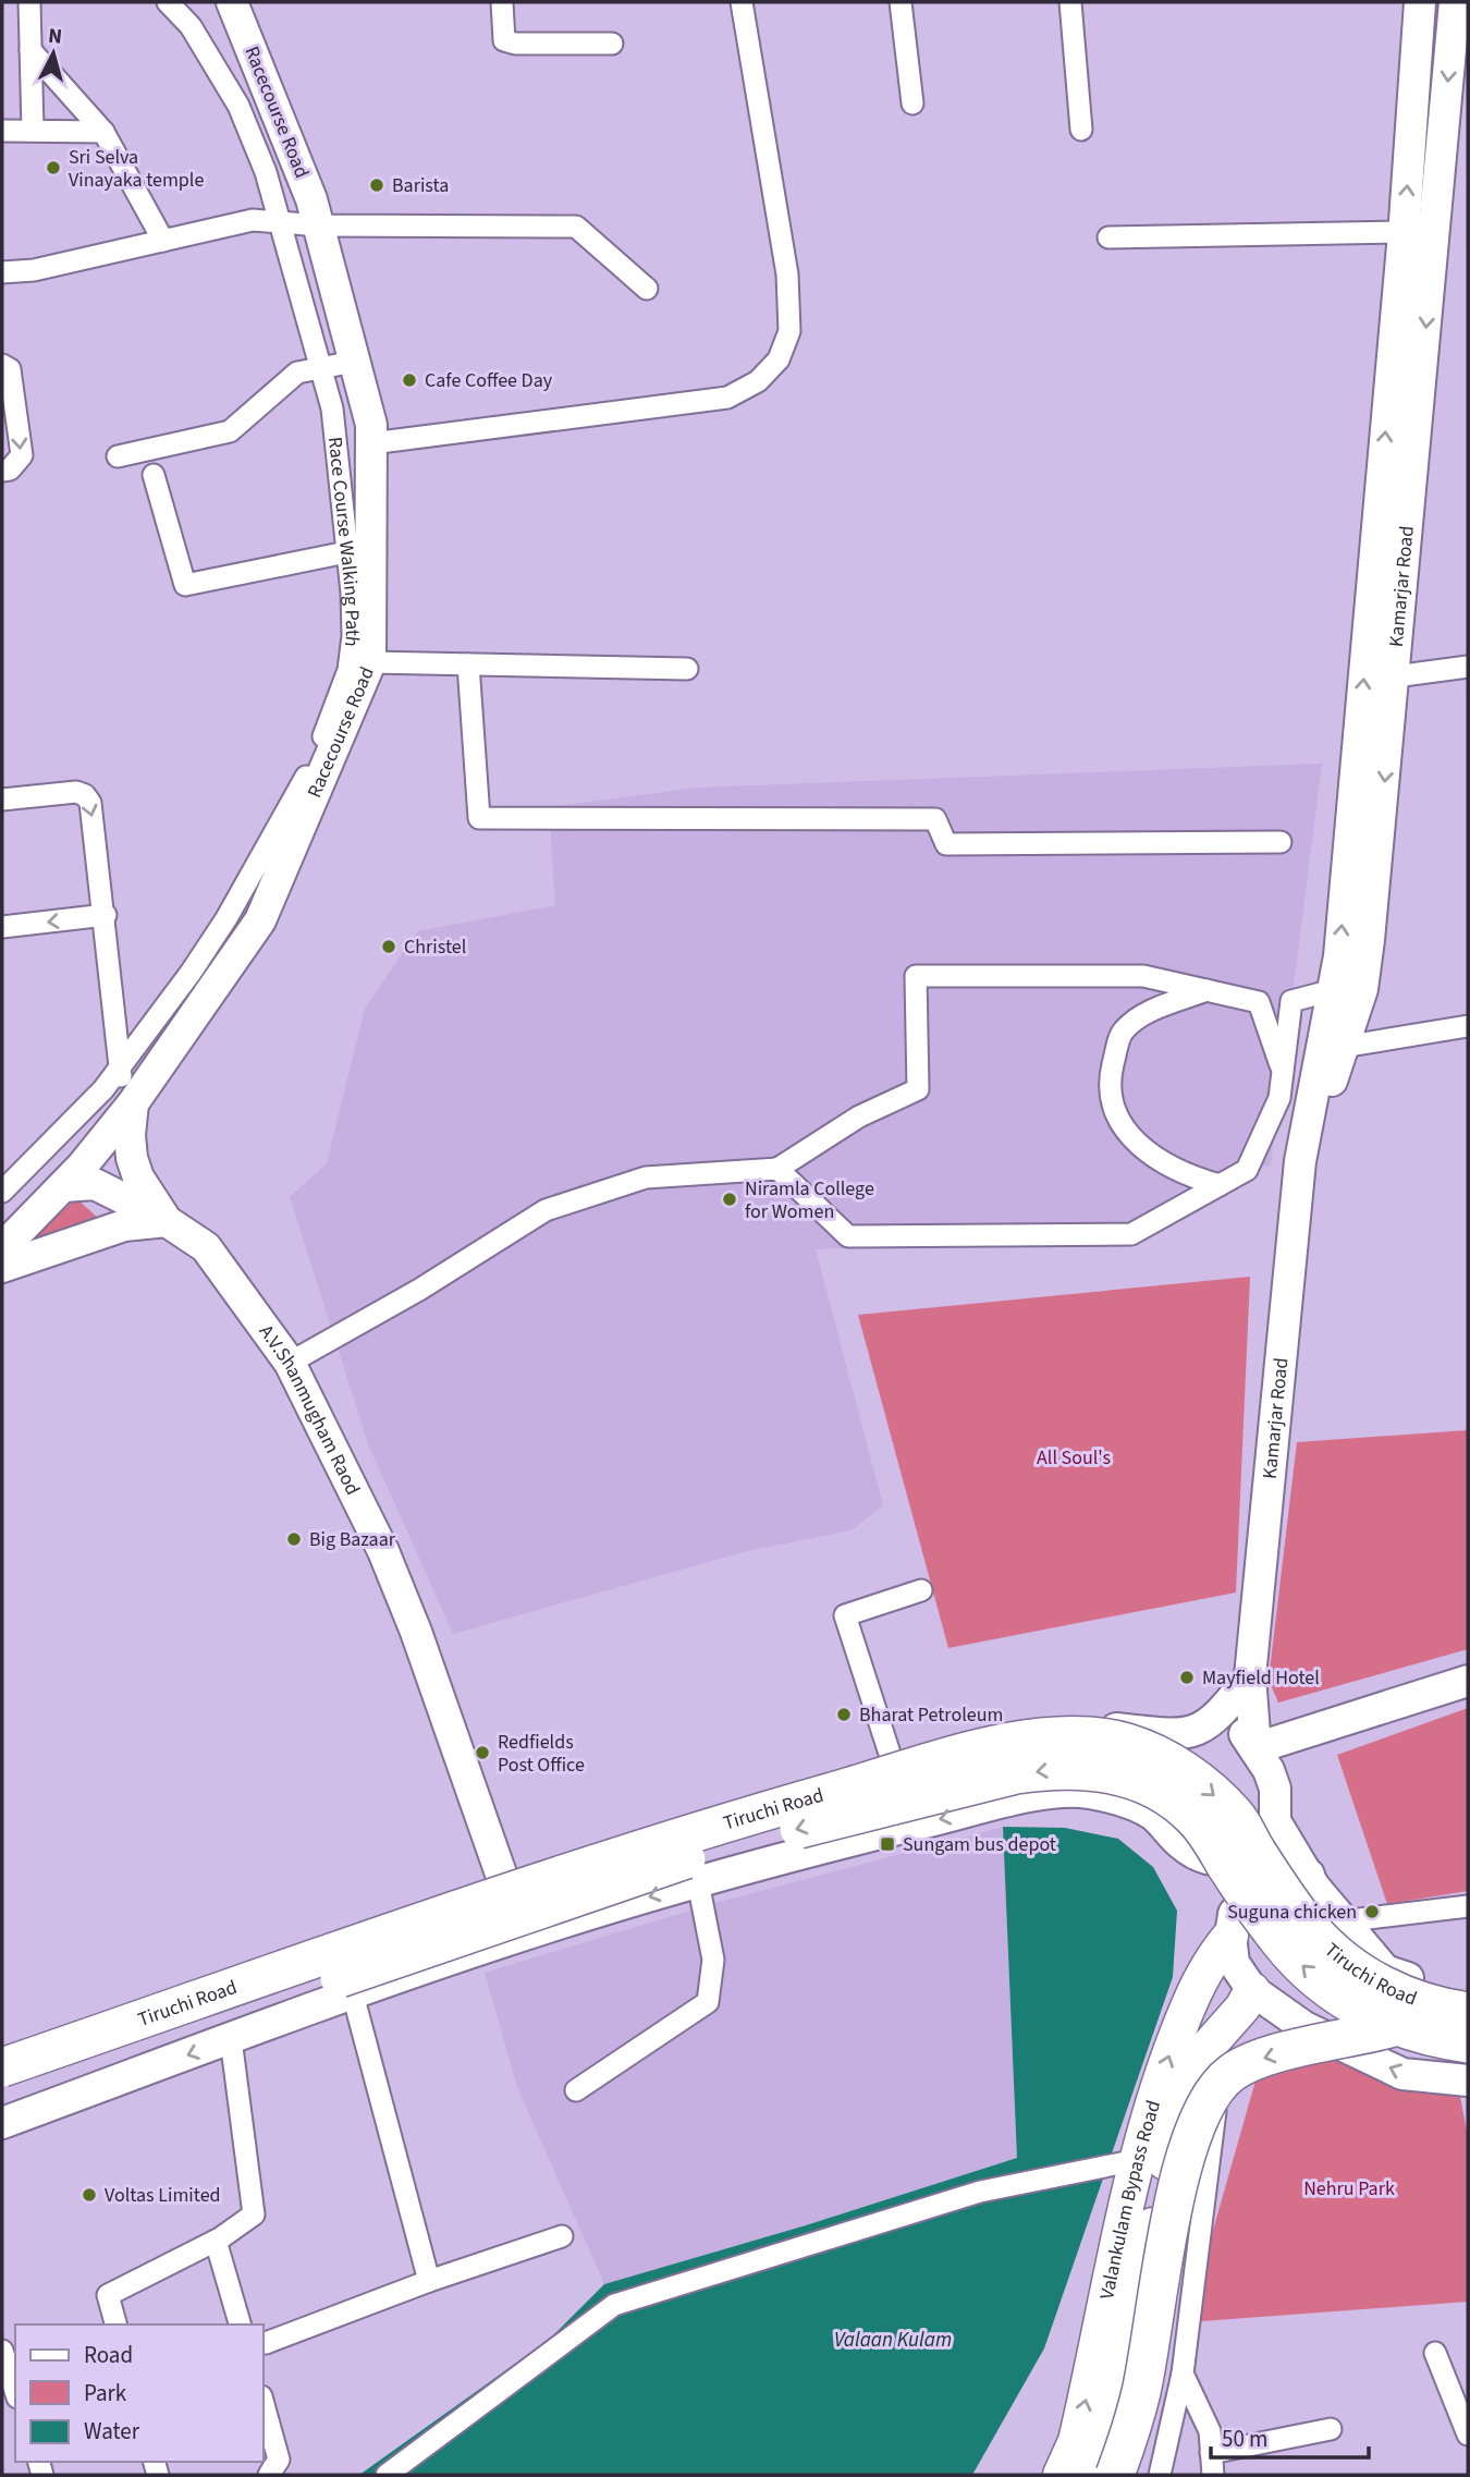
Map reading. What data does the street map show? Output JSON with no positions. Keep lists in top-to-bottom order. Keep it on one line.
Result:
{"streets":{"highway":["Tiruchi Road"],"main road":["Valankulam Bypass Road"],"street":["Racecourse Road","Race Course Walking Path","Kamarjar Road","A.V.Shanmugham Raod"]},"crossings":[["Racecourse Road","Race Course Walking Path"],["Racecourse Road","A.V.Shanmugham Raod"]],"water":["Valaan Kulam"],"parks":["All Soul's","Nehru Park"],"places":{"other":["Sri Selva Vinayaka temple","Barista","Cafe Coffee Day","Christel","Niramla College for Women","Big Bazaar","Mayfield Hotel","Bharat Petroleum","Redfields Post Office","Suguna chicken","Voltas Limited"],"transit":["Sungam bus depot"]},"legend":["Road","Park","Water"],"scale_bar":"50 m","north":"top"}
